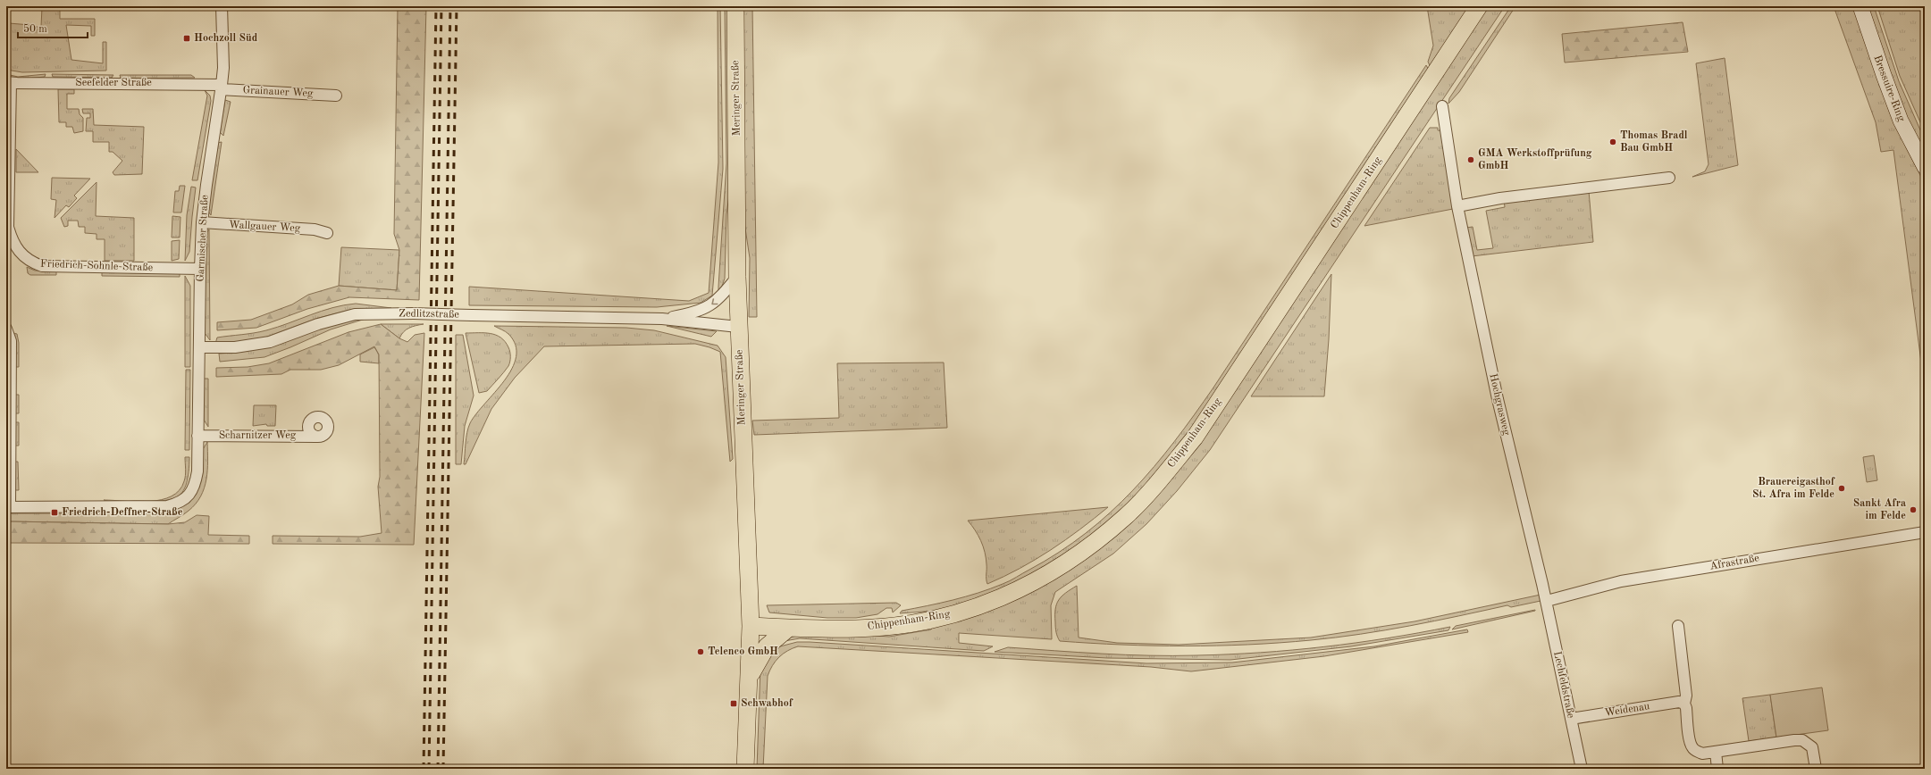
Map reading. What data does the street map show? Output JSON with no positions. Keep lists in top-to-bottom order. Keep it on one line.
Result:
{"streets":{"main road":["Bressuire-Ring","Meringer Straße","Chippenham-Ring"],"street":["Seefelder Straße","Grainauer Weg","Wallgauer Weg","Garmischer Straße","Friedrich-Sohnle-Straße","Zedlitzstraße","Hochgrasweg","Scharnitzer Weg","Afrastraße","Lechfeldstraße","Weidenau"]},"crossings":[["Seefelder Straße","Grainauer Weg"],["Seefelder Straße","Garmischer Straße"],["Seefelder Straße","Friedrich-Sohnle-Straße"],["Grainauer Weg","Garmischer Straße"],["Meringer Straße","Chippenham-Ring"],["Meringer Straße","Zedlitzstraße"],["Wallgauer Weg","Garmischer Straße"],["Garmischer Straße","Friedrich-Sohnle-Straße"],["Garmischer Straße","Zedlitzstraße"],["Garmischer Straße","Scharnitzer Weg"],["Hochgrasweg","Afrastraße"],["Hochgrasweg","Lechfeldstraße"],["Afrastraße","Lechfeldstraße"],["Lechfeldstraße","Weidenau"]],"places":{"transit":["Hochzoll Süd","Friedrich-Deffner-Straße","Schwabhof"],"other":["Thomas Bradl Bau GmbH","GMA Werkstoffprüfung GmbH","Brauereigasthof St. Afra im Felde","Sankt Afra im Felde","Telenco GmbH"]},"scale_bar":"50 m"}
